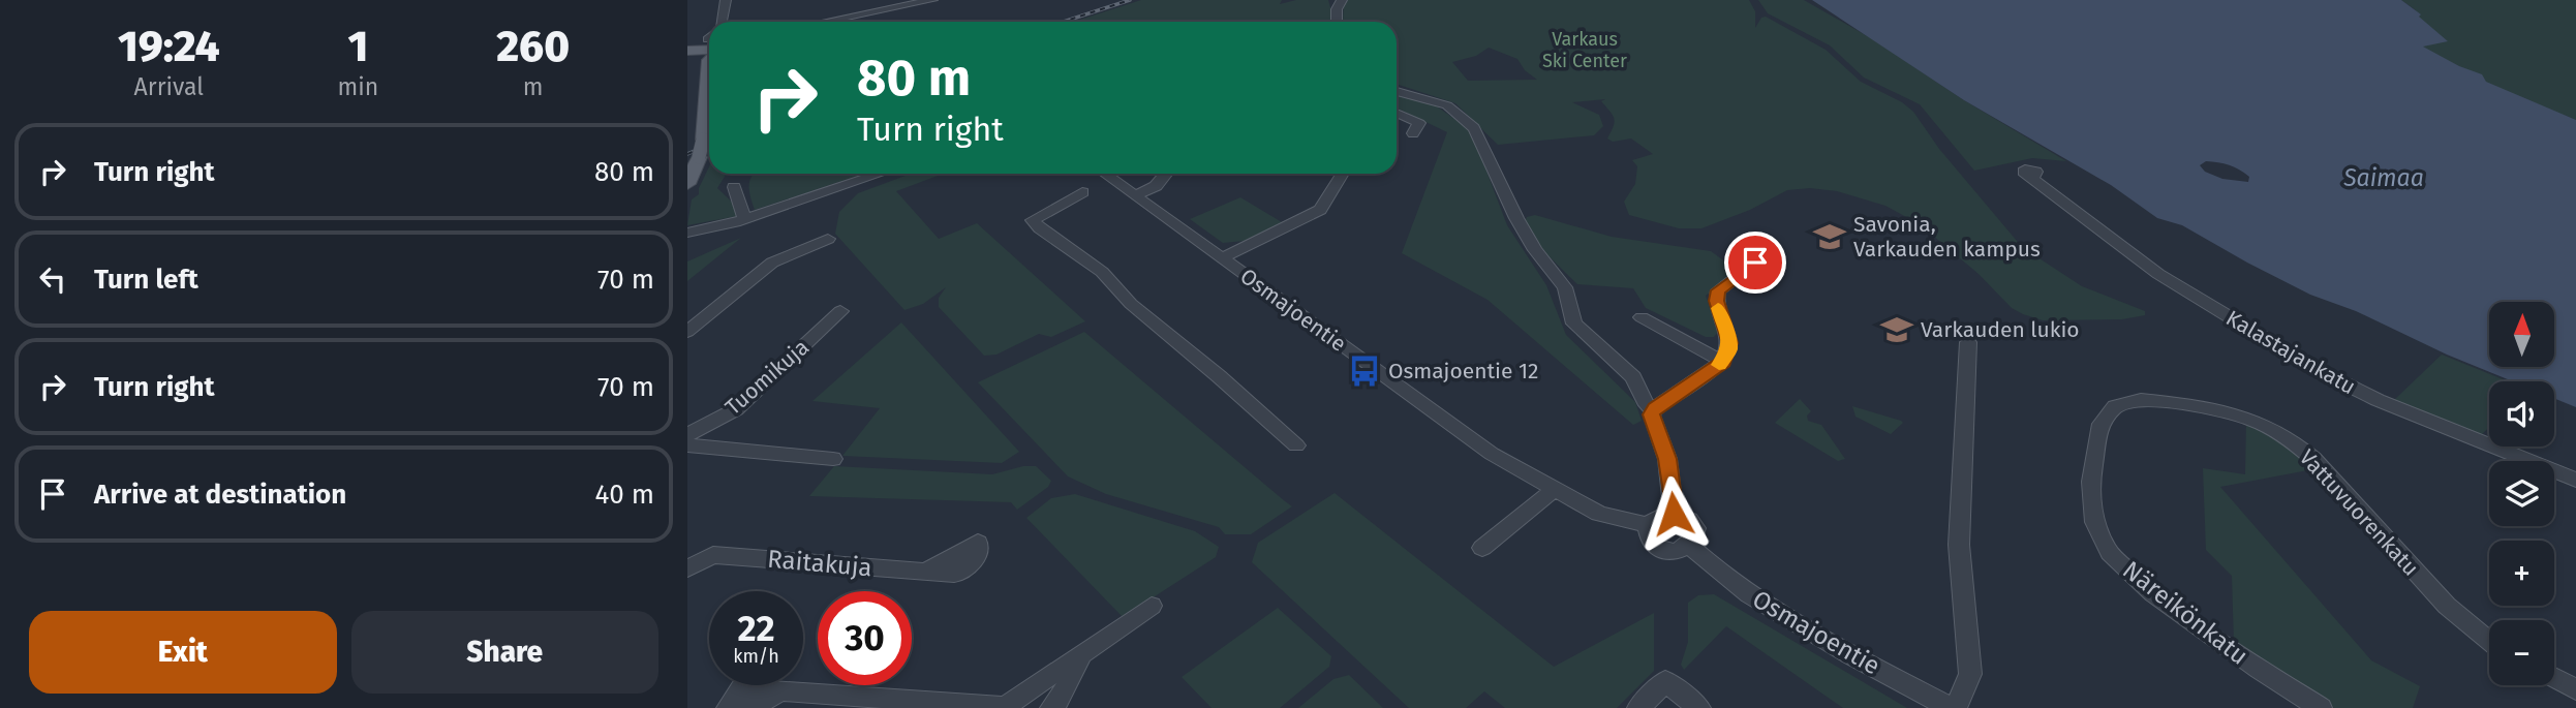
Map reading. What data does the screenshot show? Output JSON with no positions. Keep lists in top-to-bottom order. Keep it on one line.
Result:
{"streets":{"street":["Osmajoentie","Kalastajankatu","Tuomikuja","Vattuvuorenkatu","Raitakuja","Näreikönkatu"]},"crossings":[["Vattuvuorenkatu","Näreikönkatu"]],"water":["Saimaa"],"parks":["Varkaus Ski Center"],"places":{"school or university":["Savonia, Varkauden kampus","Varkauden lukio"],"bus stop":["Osmajoentie 12"]},"north":"top","page":{"eta":["19:24","Arrival","1","min","260","m"],"turn":["80 m","Turn right"],"list":[{"name":"Turn right","value":"80 m"},{"name":"Turn left","value":"70 m"},{"name":"Turn right","value":"70 m"},{"name":"Arrive at destination","value":"40 m"}],"map_buttons":["+","−"],"speed":"22 km/h","limit":"30","buttons":["Exit","Share"]}}
